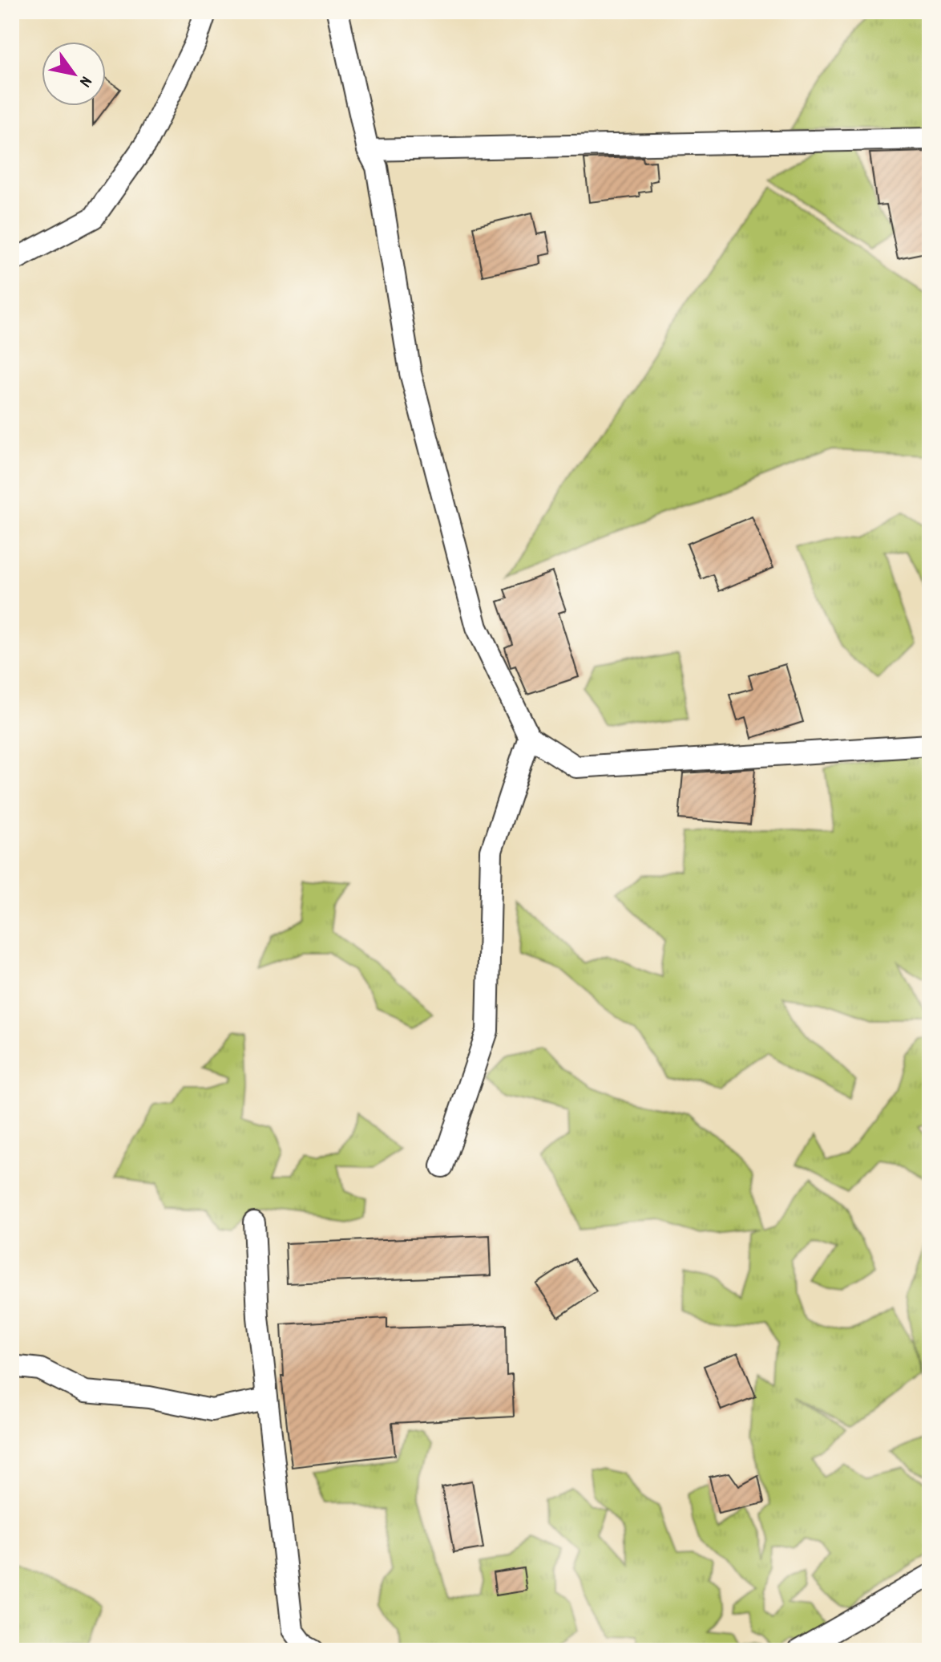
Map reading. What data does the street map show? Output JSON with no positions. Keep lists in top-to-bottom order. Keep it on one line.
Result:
{"north":"bottom right"}
